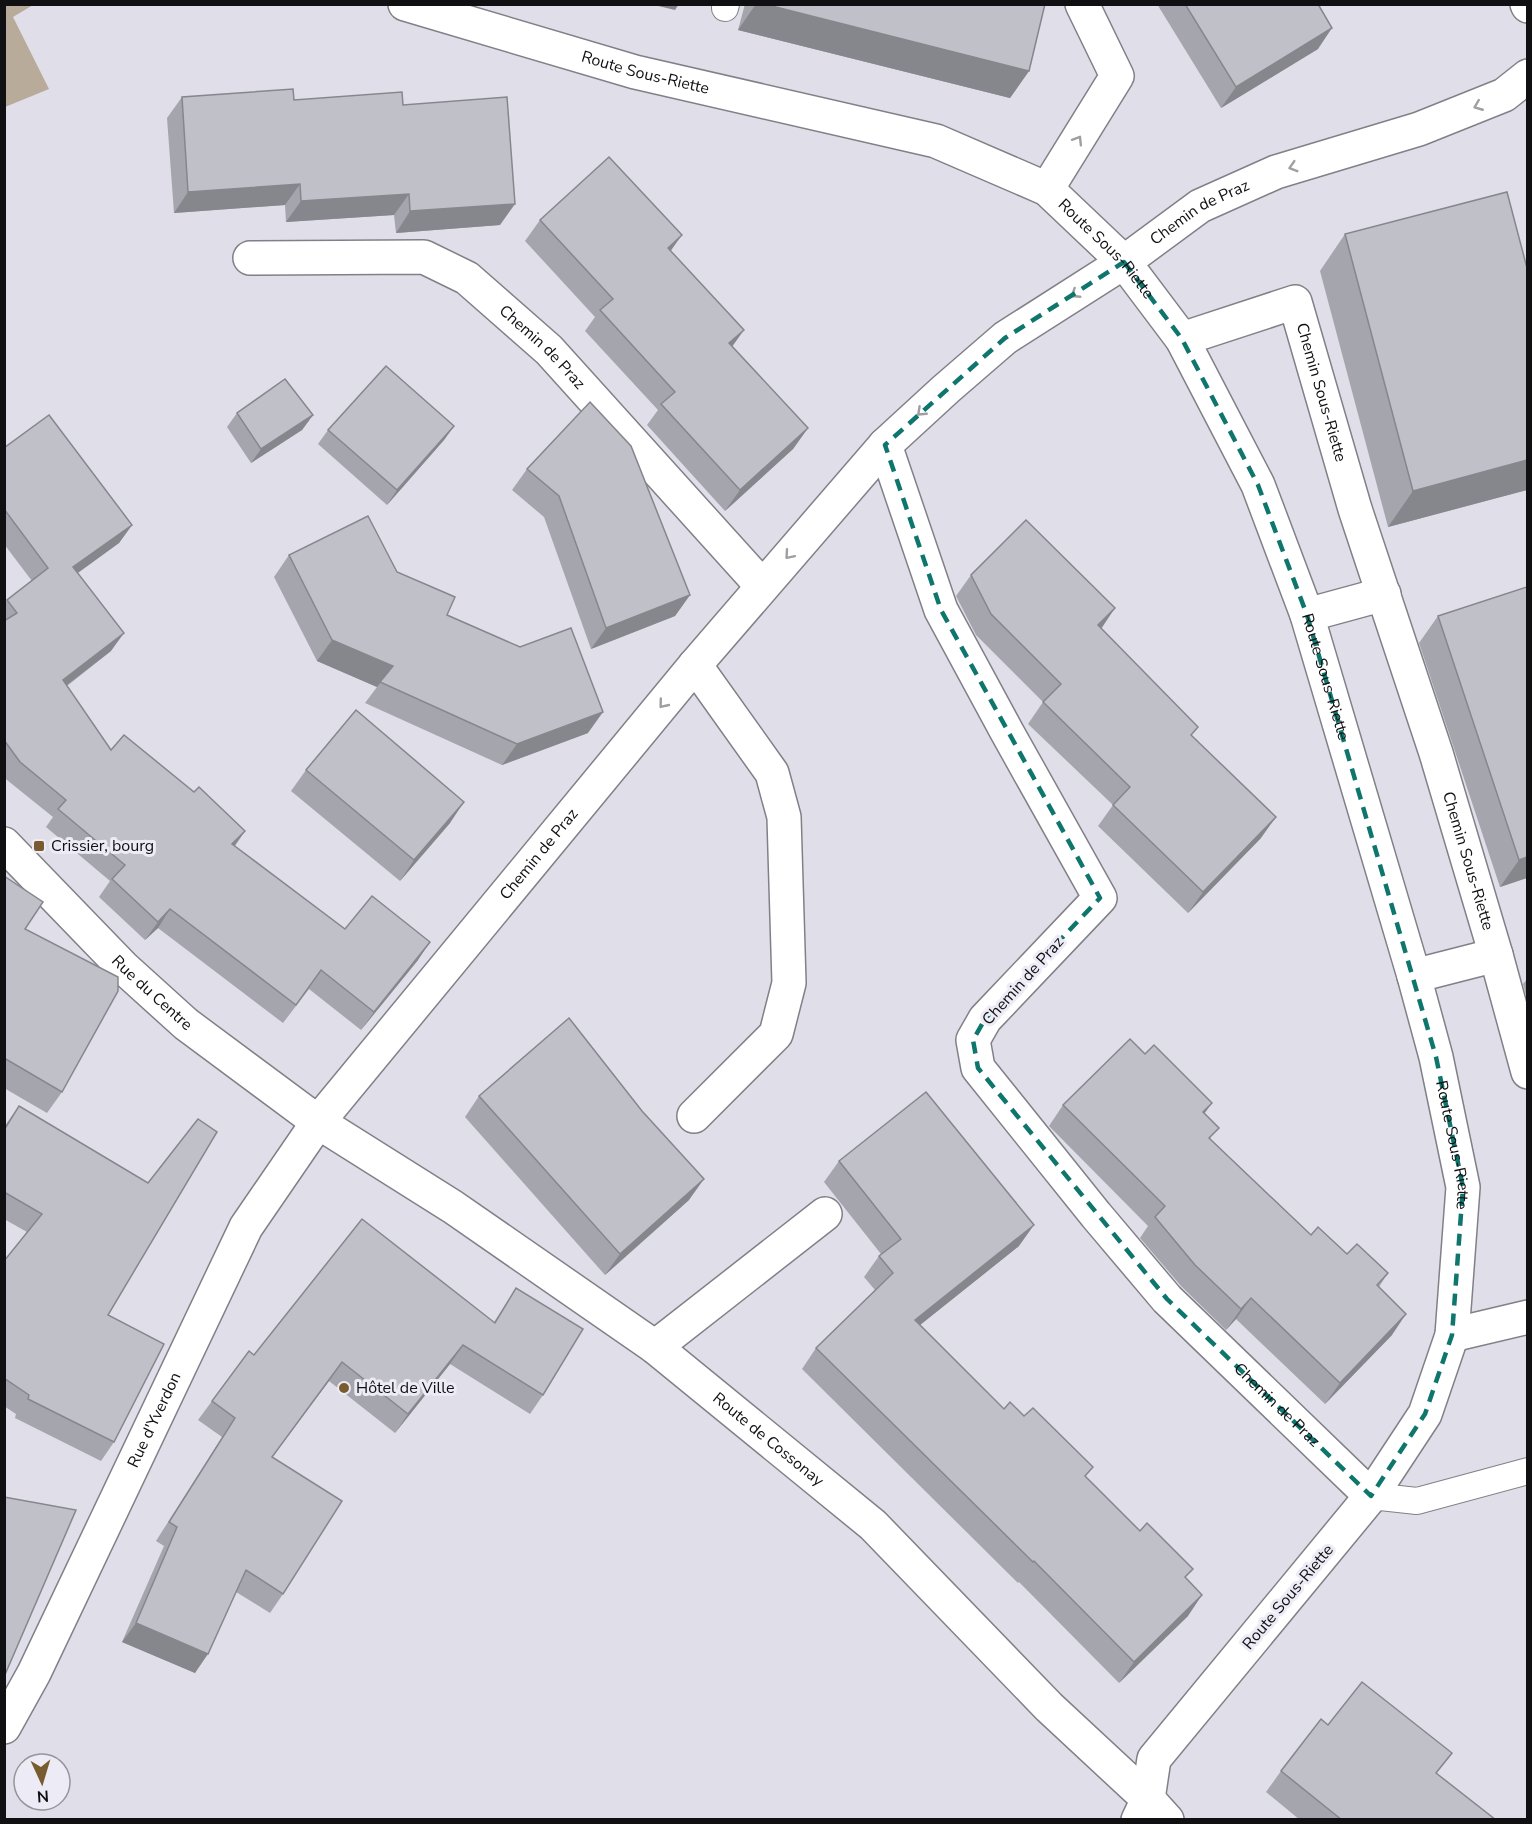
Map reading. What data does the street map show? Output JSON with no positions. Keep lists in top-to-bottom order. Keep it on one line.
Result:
{"streets":{"street":["Route Sous-Riette","Chemin de Praz","Chemin Sous-Riette","Rue du Centre","Rue d'Yverdon","Route de Cossonay"]},"crossings":[["Route Sous-Riette","Chemin de Praz"],["Route Sous-Riette","Chemin Sous-Riette"],["Route Sous-Riette","Route de Cossonay"],["Chemin de Praz","Rue du Centre"],["Chemin de Praz","Rue d'Yverdon"],["Chemin de Praz","Route de Cossonay"],["Rue du Centre","Rue d'Yverdon"],["Rue du Centre","Route de Cossonay"],["Rue d'Yverdon","Route de Cossonay"]],"one_way":["Chemin de Praz"],"places":{"transit":["Crissier, bourg"],"other":["Hôtel de Ville"]},"north":"bottom"}
